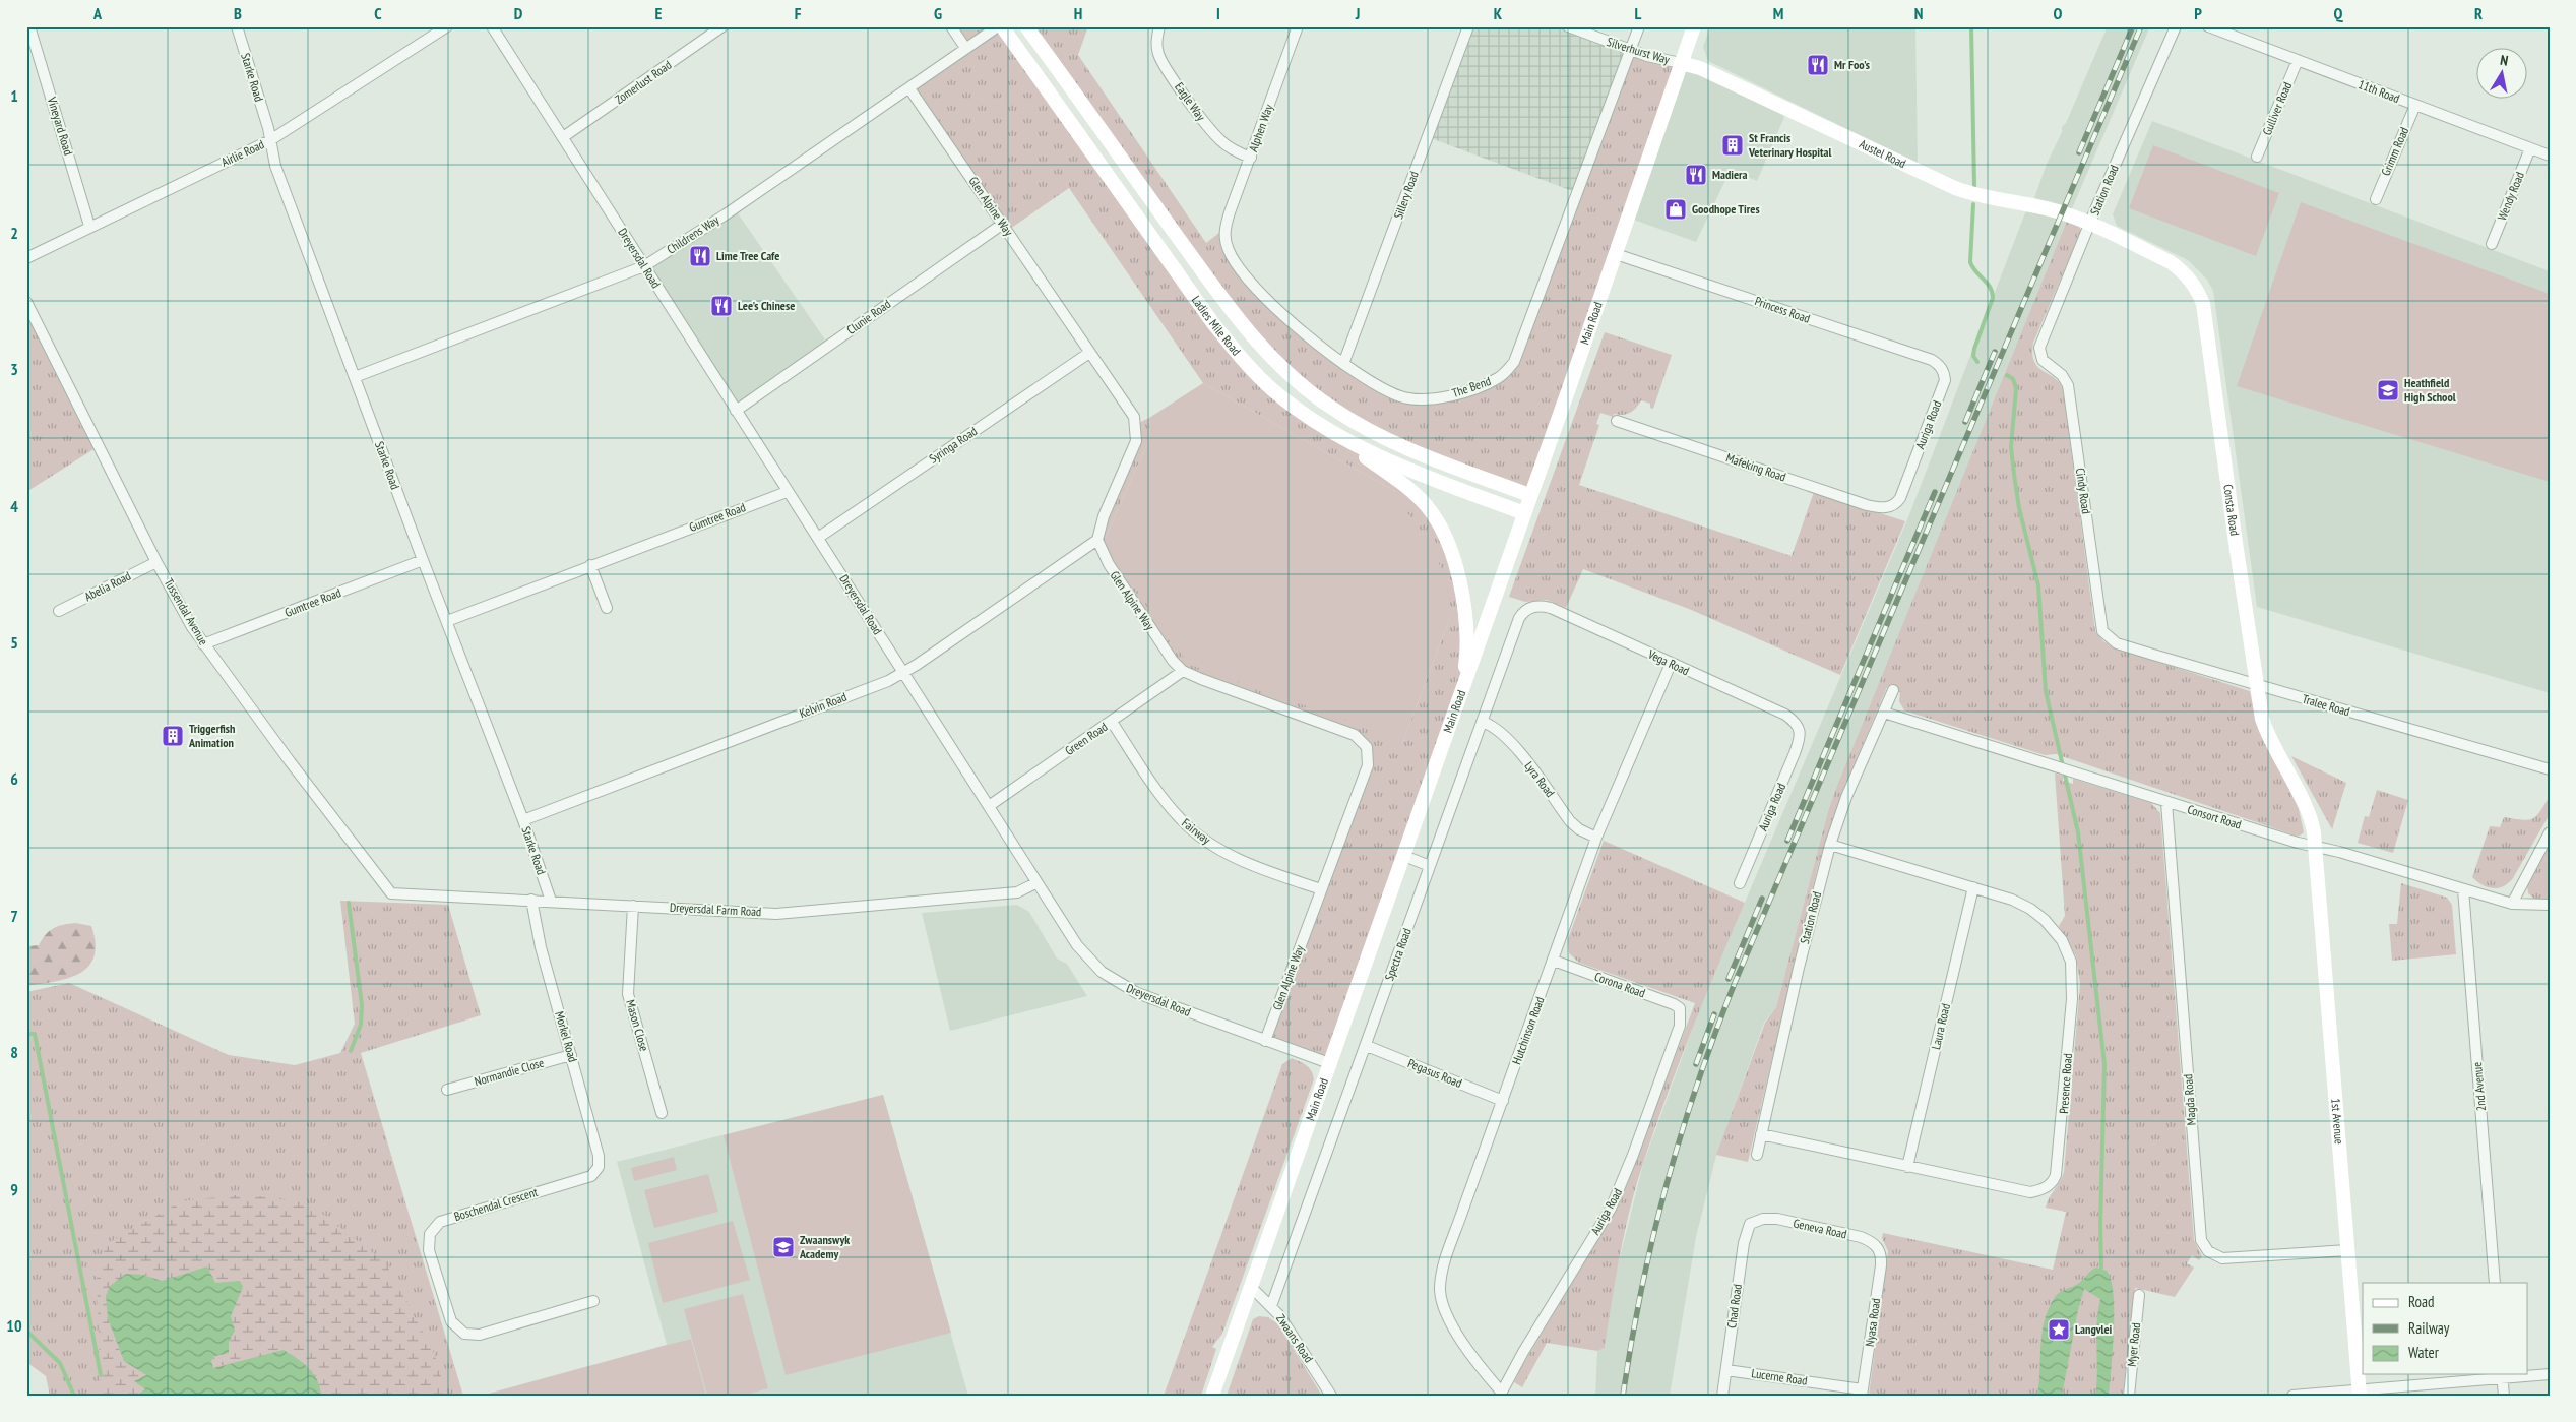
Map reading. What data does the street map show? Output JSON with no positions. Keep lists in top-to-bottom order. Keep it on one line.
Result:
{"streets":{"main road":["Austel Road","Main Road","Ladies Mile Road","Consta Road","1st Avenue"],"street":["Silverhurst Way","Starke Road","Zomerlust Road","11th Road","Eagle Way","Gulliver Road","Vineyard Road","Alphen Way","Grimm Road","Airlie Road","Station Road","Sillery Road","Wendy Road","Glen Alpine Way","Childrens Way","Dreyersdal Road","Princess Road","Clunie Road","The Bend","Auriga Road","Syringa Road","Mafeking Road","Cindy Road","Gumtree Road","Abelia Road","Tussendal Avenue","Vega Road","Kelvin Road","Tralee Road","Green Road","Lyra Road","Consort Road","Fairway","Dreyersdal Farm Road","Spectra Road","Corona Road","Mason Close","Laura Road","Hutchinson Road","Morkel Road","Normandie Close","Pegasus Road","Presence Road","2nd Avenue","Magda Road","Boschendal Crescent","Geneva Road","Chad Road","Nyasa Road","Zwaans Road","Myer Road","Lucerne Road"]},"crossings":[["Silverhurst Way","Austel Road"],["Silverhurst Way","Main Road"],["Silverhurst Way","The Bend"],["Starke Road","Airlie Road"],["Starke Road","Childrens Way"],["Starke Road","Gumtree Road"],["Starke Road","Kelvin Road"],["Starke Road","Dreyersdal Farm Road"],["Zomerlust Road","Dreyersdal Road"],["11th Road","Gulliver Road"],["11th Road","Grimm Road"],["11th Road","Wendy Road"],["Eagle Way","Alphen Way"],["Vineyard Road","Airlie Road"],["Alphen Way","The Bend"],["Austel Road","Station Road"],["Austel Road","Main Road"],["Austel Road","Consta Road"],["Station Road","Cindy Road"],["Station Road","Consta Road"],["Station Road","Consort Road"],["Station Road","Presence Road"],["Sillery Road","The Bend"],["Glen Alpine Way","Childrens Way"],["Glen Alpine Way","Dreyersdal Road"],["Glen Alpine Way","Clunie Road"],["Glen Alpine Way","Syringa Road"],["Glen Alpine Way","Kelvin Road"],["Glen Alpine Way","Green Road"],["Glen Alpine Way","Fairway"],["Childrens Way","Dreyersdal Road"],["Dreyersdal Road","Clunie Road"],["Dreyersdal Road","Main Road"],["Dreyersdal Road","Syringa Road"],["Dreyersdal Road","Gumtree Road"],["Dreyersdal Road","Kelvin Road"],["Dreyersdal Road","Green Road"],["Dreyersdal Road","Dreyersdal Farm Road"],["Princess Road","Main Road"],["Princess Road","Auriga Road"],["Main Road","Ladies Mile Road"],["Main Road","Zwaans Road"],["Auriga Road","Mafeking Road"],["Auriga Road","Vega Road"],["Auriga Road","Corona Road"],["Auriga Road","Hutchinson Road"],["Cindy Road","Tralee Road"],["Consta Road","Tralee Road"],["Consta Road","Consort Road"],["Consta Road","1st Avenue"],["Gumtree Road","Tussendal Avenue"],["Abelia Road","Tussendal Avenue"],["Tussendal Avenue","Dreyersdal Farm Road"],["Vega Road","Spectra Road"],["Vega Road","Hutchinson Road"],["Green Road","Fairway"],["Lyra Road","Spectra Road"],["Lyra Road","Hutchinson Road"],["Consort Road","2nd Avenue"],["Consort Road","Magda Road"],["Consort Road","1st Avenue"],["Dreyersdal Farm Road","Mason Close"],["Dreyersdal Farm Road","Morkel Road"],["Spectra Road","Pegasus Road"],["Spectra Road","Zwaans Road"],["Corona Road","Hutchinson Road"],["Laura Road","Presence Road"],["Hutchinson Road","Pegasus Road"],["Morkel Road","Normandie Close"],["Morkel Road","Boschendal Crescent"],["Magda Road","1st Avenue"],["Geneva Road","Chad Road"],["Geneva Road","Nyasa Road"],["Chad Road","Lucerne Road"],["Nyasa Road","Lucerne Road"]],"places":{"restaurant":["Mr Foo's","Madiera","Lime Tree Cafe","Lee's Chinese"],"building":["St Francis Veterinary Hospital","Triggerfish Animation"],"shop":["Goodhope Tires"],"school or university":["Heathfield High School","Zwaanswyk Academy"],"place":["Langvlei"]},"legend":["Road","Railway","Water"],"north":"top","grid":{"columns":["A","B","C","D","E","F","G","H","I","J","K","L","M","N","O","P","Q","R"],"rows":["1","2","3","4","5","6","7","8","9","10"]}}
